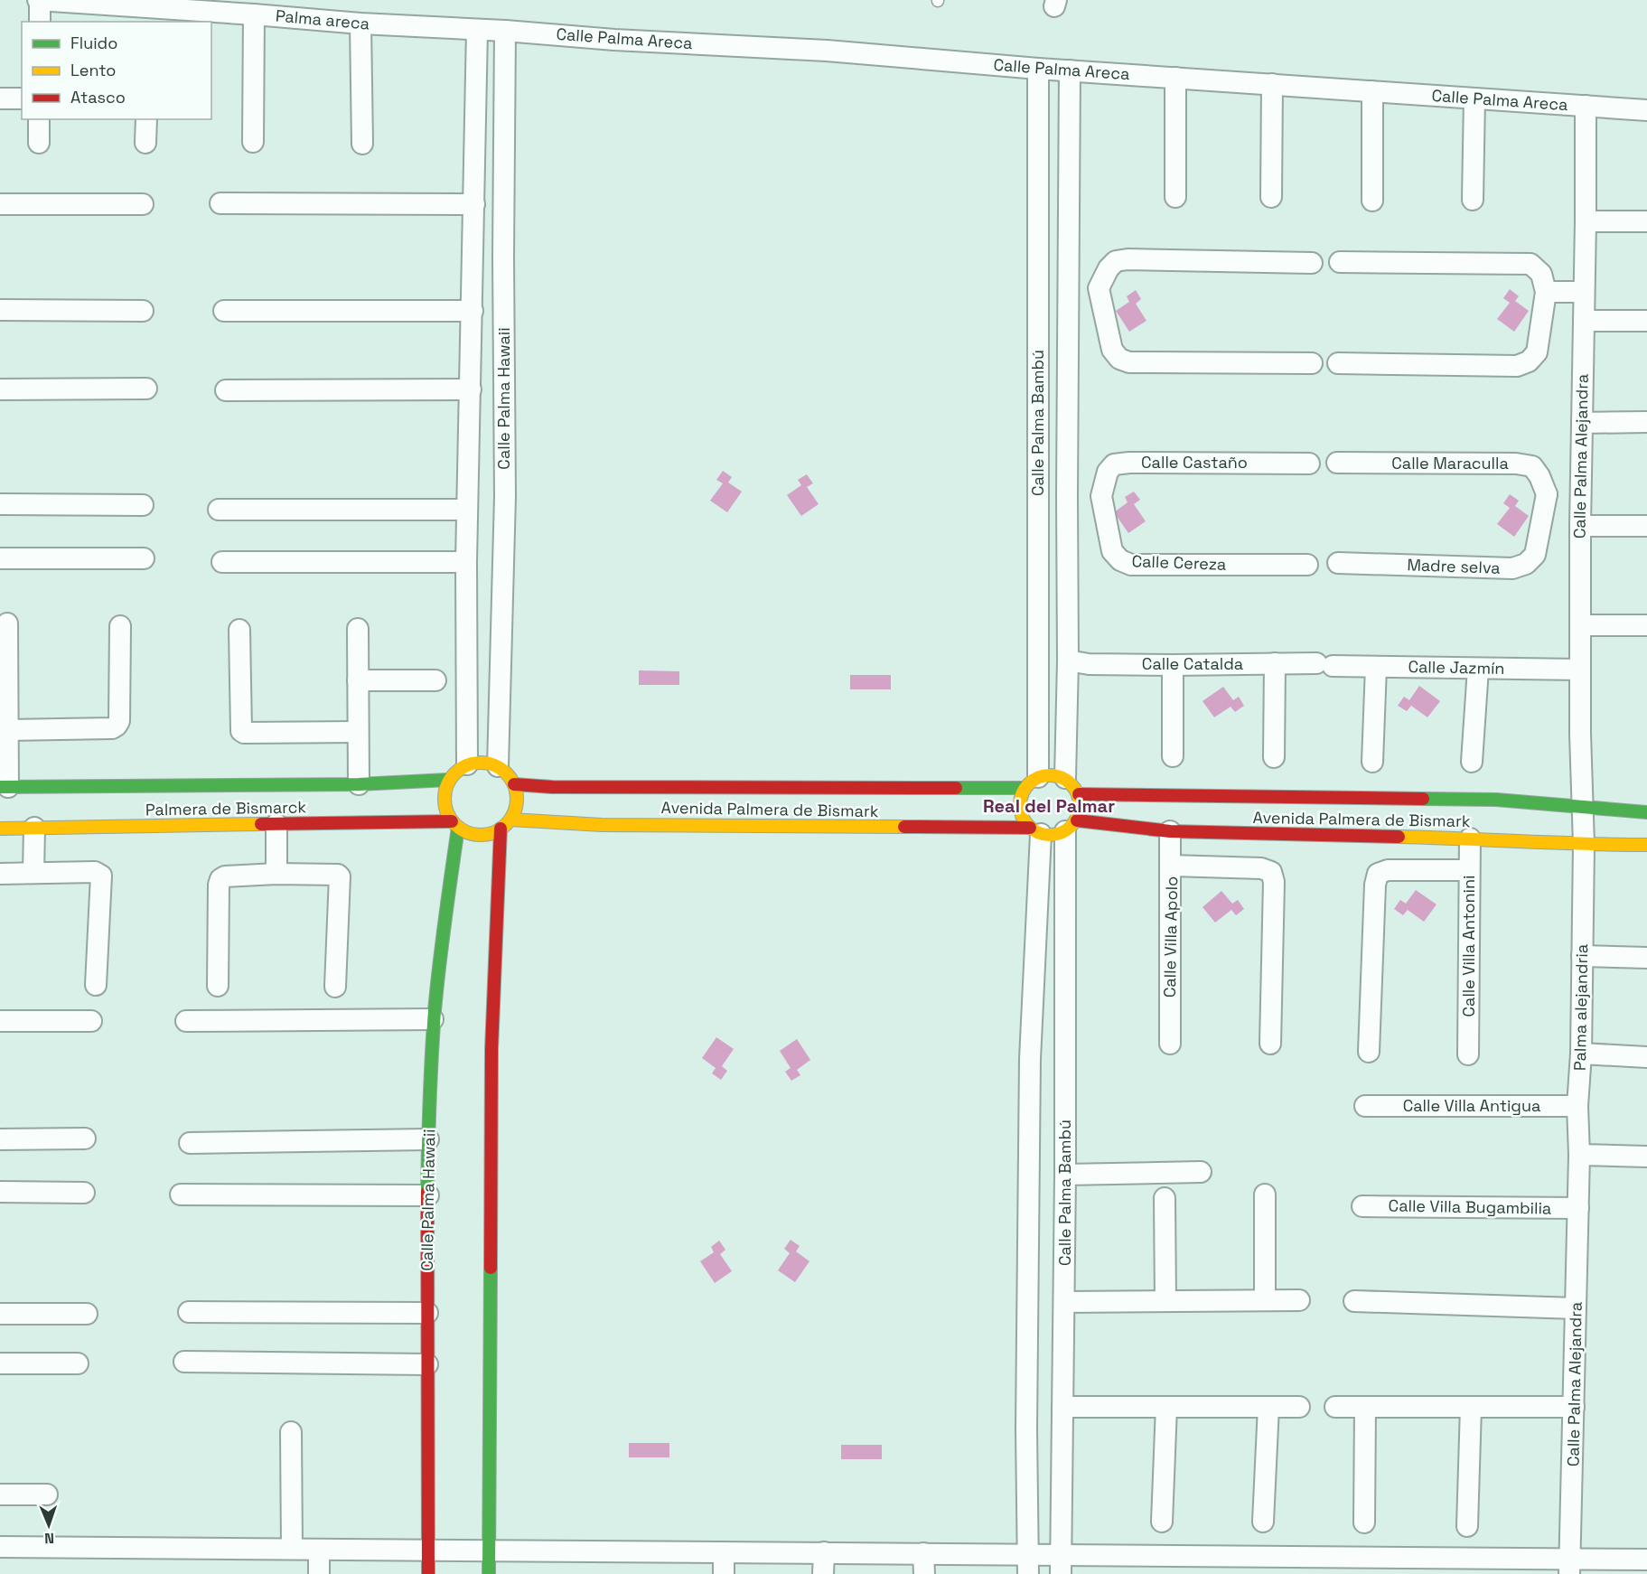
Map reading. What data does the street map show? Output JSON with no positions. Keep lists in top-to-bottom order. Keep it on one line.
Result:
{"streets":{"street":["Palma areca","Calle Palma Areca","Calle Palma Hawaii","Calle Palma Bambú","Calle Palma Alejandra","Calle Castaño","Calle Maraculla","Calle Cereza","Madre selva","Calle Catalda","Calle Jazmín","Palmera de Bismarck","Avenida Palmera de Bismark","Calle Villa Apolo","Calle Villa Antonini","Palma alejandria","Calle Villa Antigua","Calle Villa Bugambilia"]},"crossings":[["Palma areca","Calle Palma Areca"],["Palma areca","Calle Palma Hawaii"],["Calle Palma Areca","Calle Palma Hawaii"],["Calle Palma Areca","Calle Palma Bambú"],["Calle Palma Areca","Calle Palma Alejandra"],["Calle Palma Hawaii","Palmera de Bismarck"],["Calle Palma Hawaii","Avenida Palmera de Bismark"],["Calle Palma Bambú","Calle Catalda"],["Calle Palma Bambú","Avenida Palmera de Bismark"],["Calle Palma Alejandra","Calle Jazmín"],["Calle Palma Alejandra","Avenida Palmera de Bismark"],["Calle Palma Alejandra","Palma alejandria"],["Calle Palma Alejandra","Calle Villa Bugambilia"],["Calle Castaño","Calle Cereza"],["Calle Maraculla","Madre selva"],["Calle Catalda","Calle Jazmín"],["Palmera de Bismarck","Avenida Palmera de Bismark"],["Avenida Palmera de Bismark","Calle Villa Apolo"],["Avenida Palmera de Bismark","Calle Villa Antonini"],["Avenida Palmera de Bismark","Palma alejandria"],["Palma alejandria","Calle Villa Antigua"],["Palma alejandria","Calle Villa Bugambilia"]],"districts":["Real del Palmar"],"legend":["Fluido","Lento","Atasco"],"north":"bottom"}
